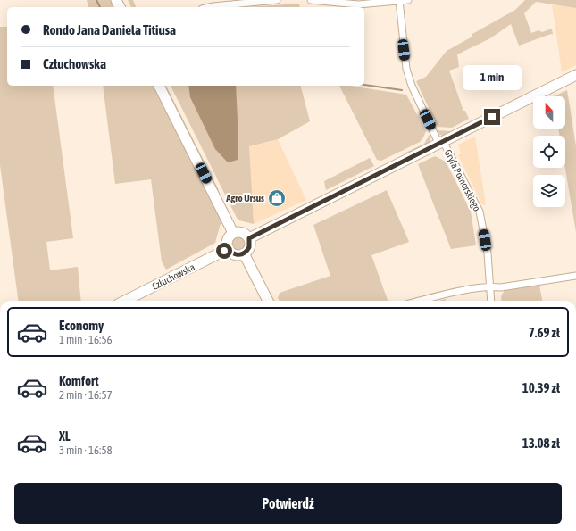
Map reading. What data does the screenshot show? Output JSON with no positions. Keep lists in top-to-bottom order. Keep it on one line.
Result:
{"streets":{"main road":["Człuchowska"],"street":["Gryfa Pomorskiego"]},"places":{"shop":["Agro Ursus"]},"north":"top","page":{"banner":["Rondo Jana Daniela Titiusa","Człuchowska"],"bubble":"1 min","list":[{"name":"Economy","note":"1 min · 16:56","value":"7.69 zł"},{"name":"Komfort","note":"2 min · 16:57","value":"10.39 zł"},{"name":"XL","note":"3 min · 16:58","value":"13.08 zł"}],"buttons":"Potwierdź"}}
